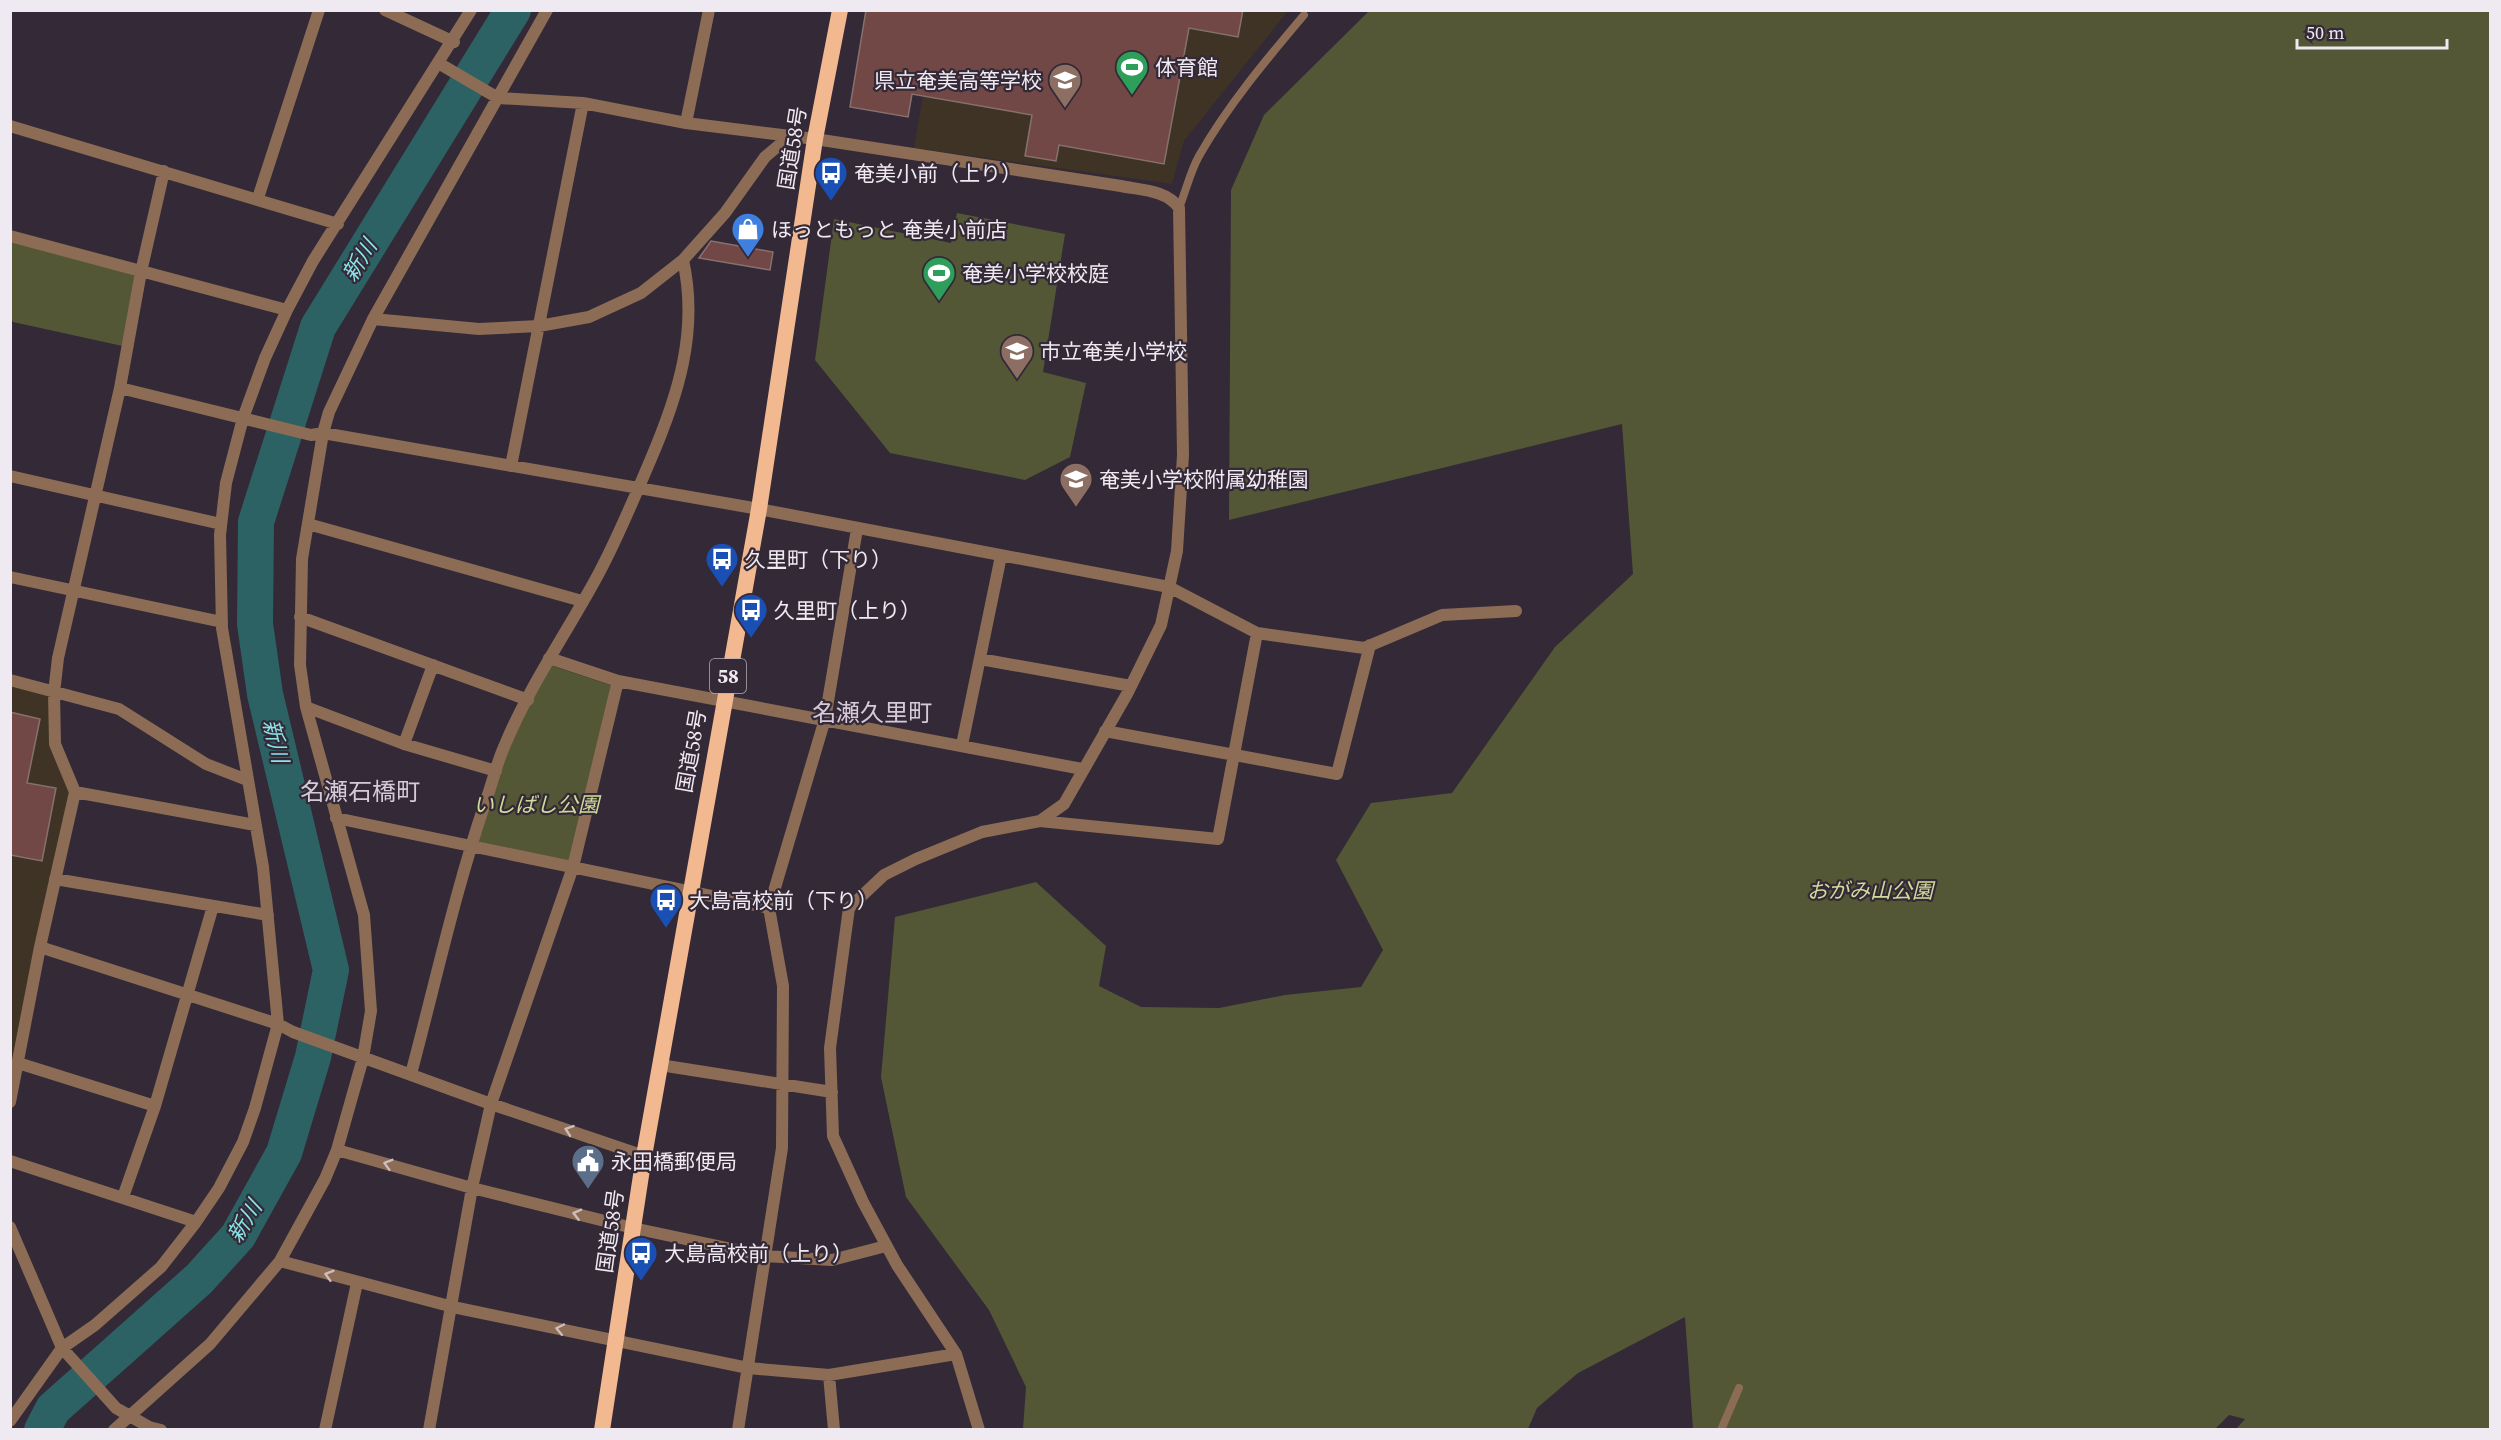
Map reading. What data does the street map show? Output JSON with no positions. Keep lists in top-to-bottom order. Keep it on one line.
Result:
{"streets":{"highway":["国道58号","58"]},"districts":["名瀬久里町","名瀬石橋町"],"water":["新川"],"parks":["いしばし公園","おがみ山公園"],"places":{"sports":["体育館","奄美小学校校庭"],"school or university":["県立奄美高等学校","市立奄美小学校","奄美小学校附属幼稚園"],"bus stop":["奄美小前（上り）","久里町（下り）","久里町（上り）","大島高校前（下り）","大島高校前（上り）"],"shop":["ほっともっと 奄美小前店"],"public building":["永田橋郵便局"]},"scale_bar":"50 m"}
